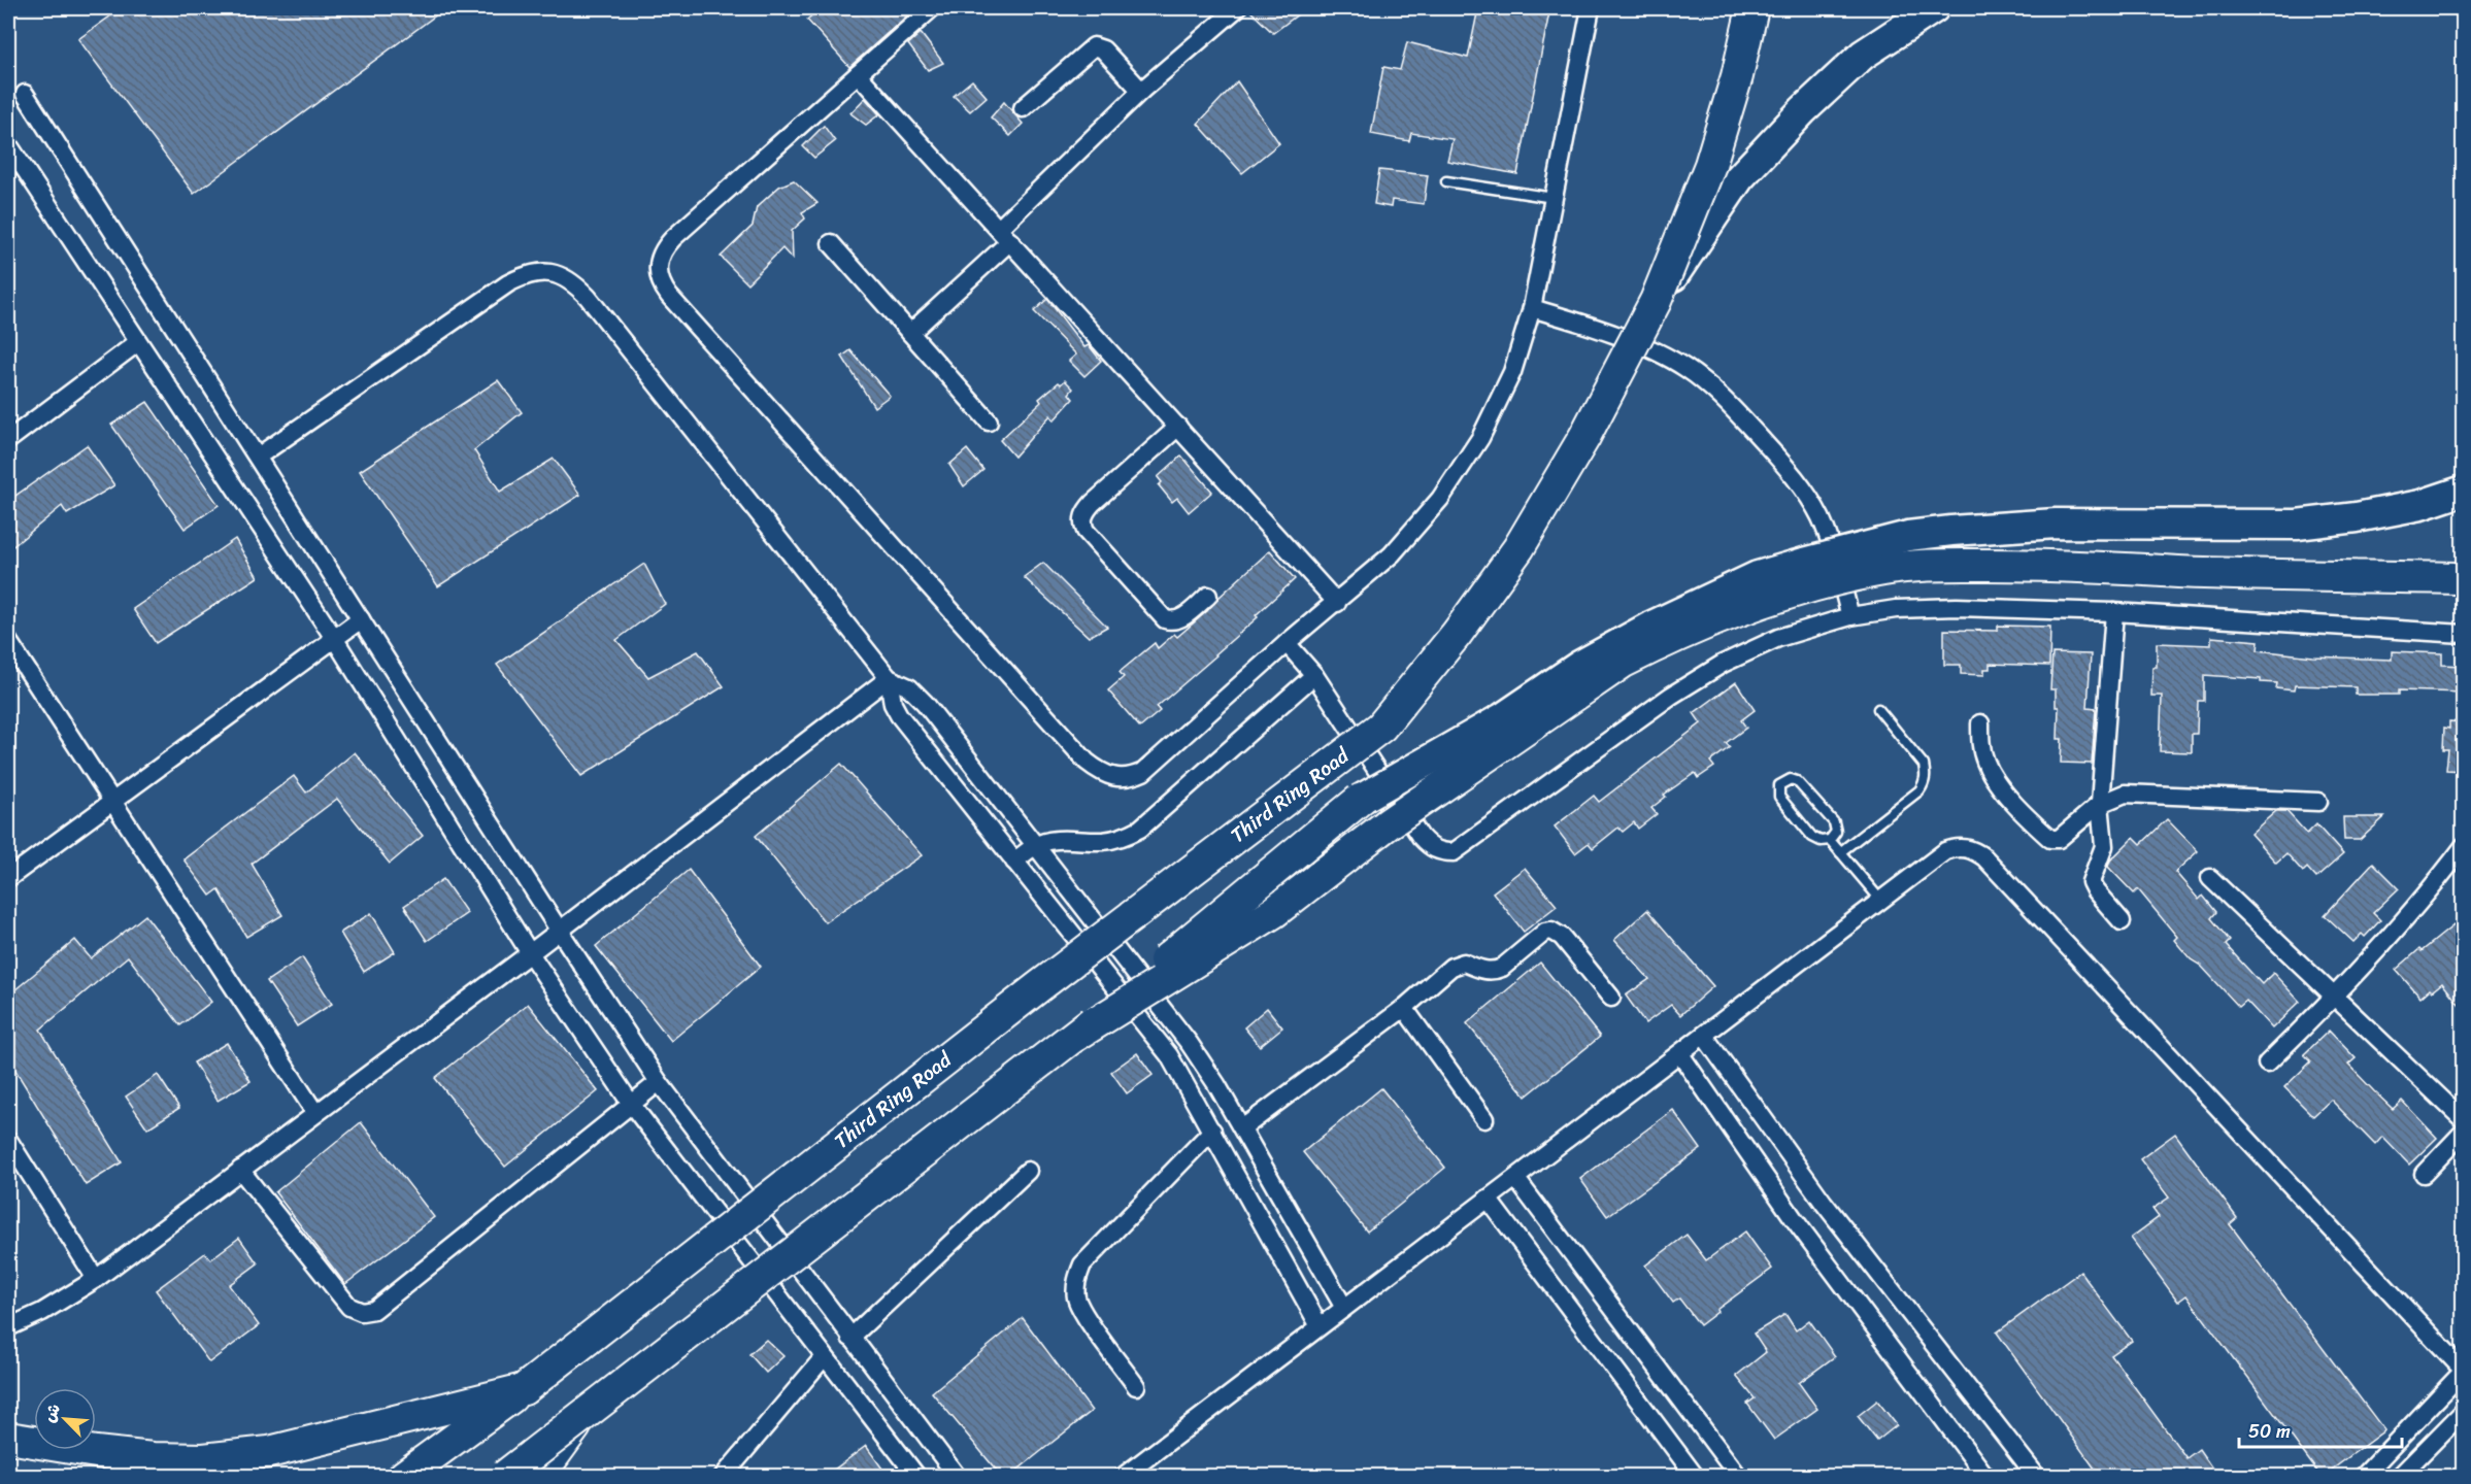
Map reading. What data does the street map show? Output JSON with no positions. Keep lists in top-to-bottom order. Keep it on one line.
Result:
{"streets":{"highway":["Third Ring Road"]},"scale_bar":"50 m","north":"top left"}
